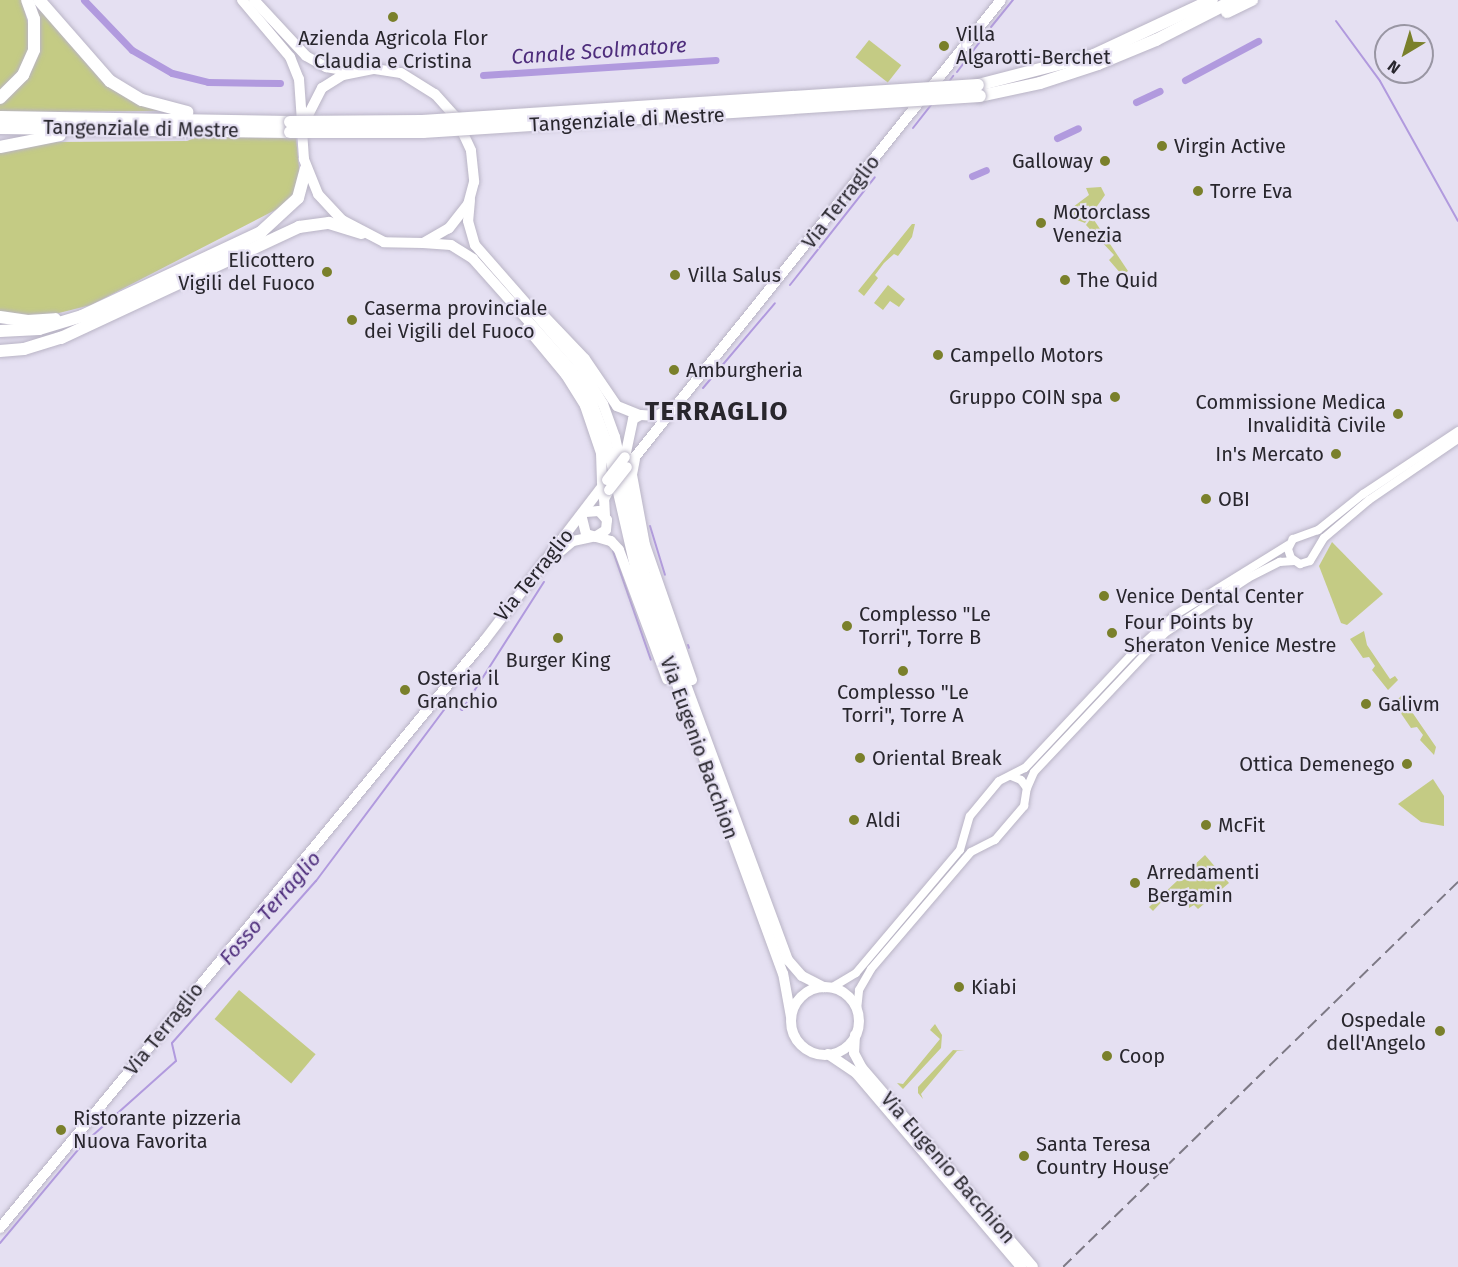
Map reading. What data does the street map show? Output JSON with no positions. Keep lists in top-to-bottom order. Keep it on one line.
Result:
{"streets":{"highway":["Tangenziale di Mestre"],"main road":["Via Terraglio","Via Eugenio Bacchion"]},"crossings":[["Via Terraglio","Via Eugenio Bacchion"]],"districts":["TERRAGLIO"],"water":["Canale Scolmatore","Fosso Terraglio"],"places":["Azienda Agricola Flor Claudia e Cristina","Villa Algarotti-Berchet","Virgin Active","Galloway","Torre Eva","Motorclass Venezia","Elicottero Vigili del Fuoco","Villa Salus","The Quid","Caserma provinciale dei Vigili del Fuoco","Campello Motors","Amburgheria","Gruppo COIN spa","Commissione Medica Invalidità Civile","In's Mercato","OBI","Venice Dental Center","Complesso \"Le Torri\", Torre B","Four Points by Sheraton Venice Mestre","Burger King","Complesso \"Le Torri\", Torre A","Osteria il Granchio","Galivm","Oriental Break","Ottica Demenego","Aldi","McFit","Arredamenti Bergamin","Kiabi","Ospedale dell'Angelo","Coop","Ristorante pizzeria Nuova Favorita","Santa Teresa Country House"],"north":"bottom left"}
